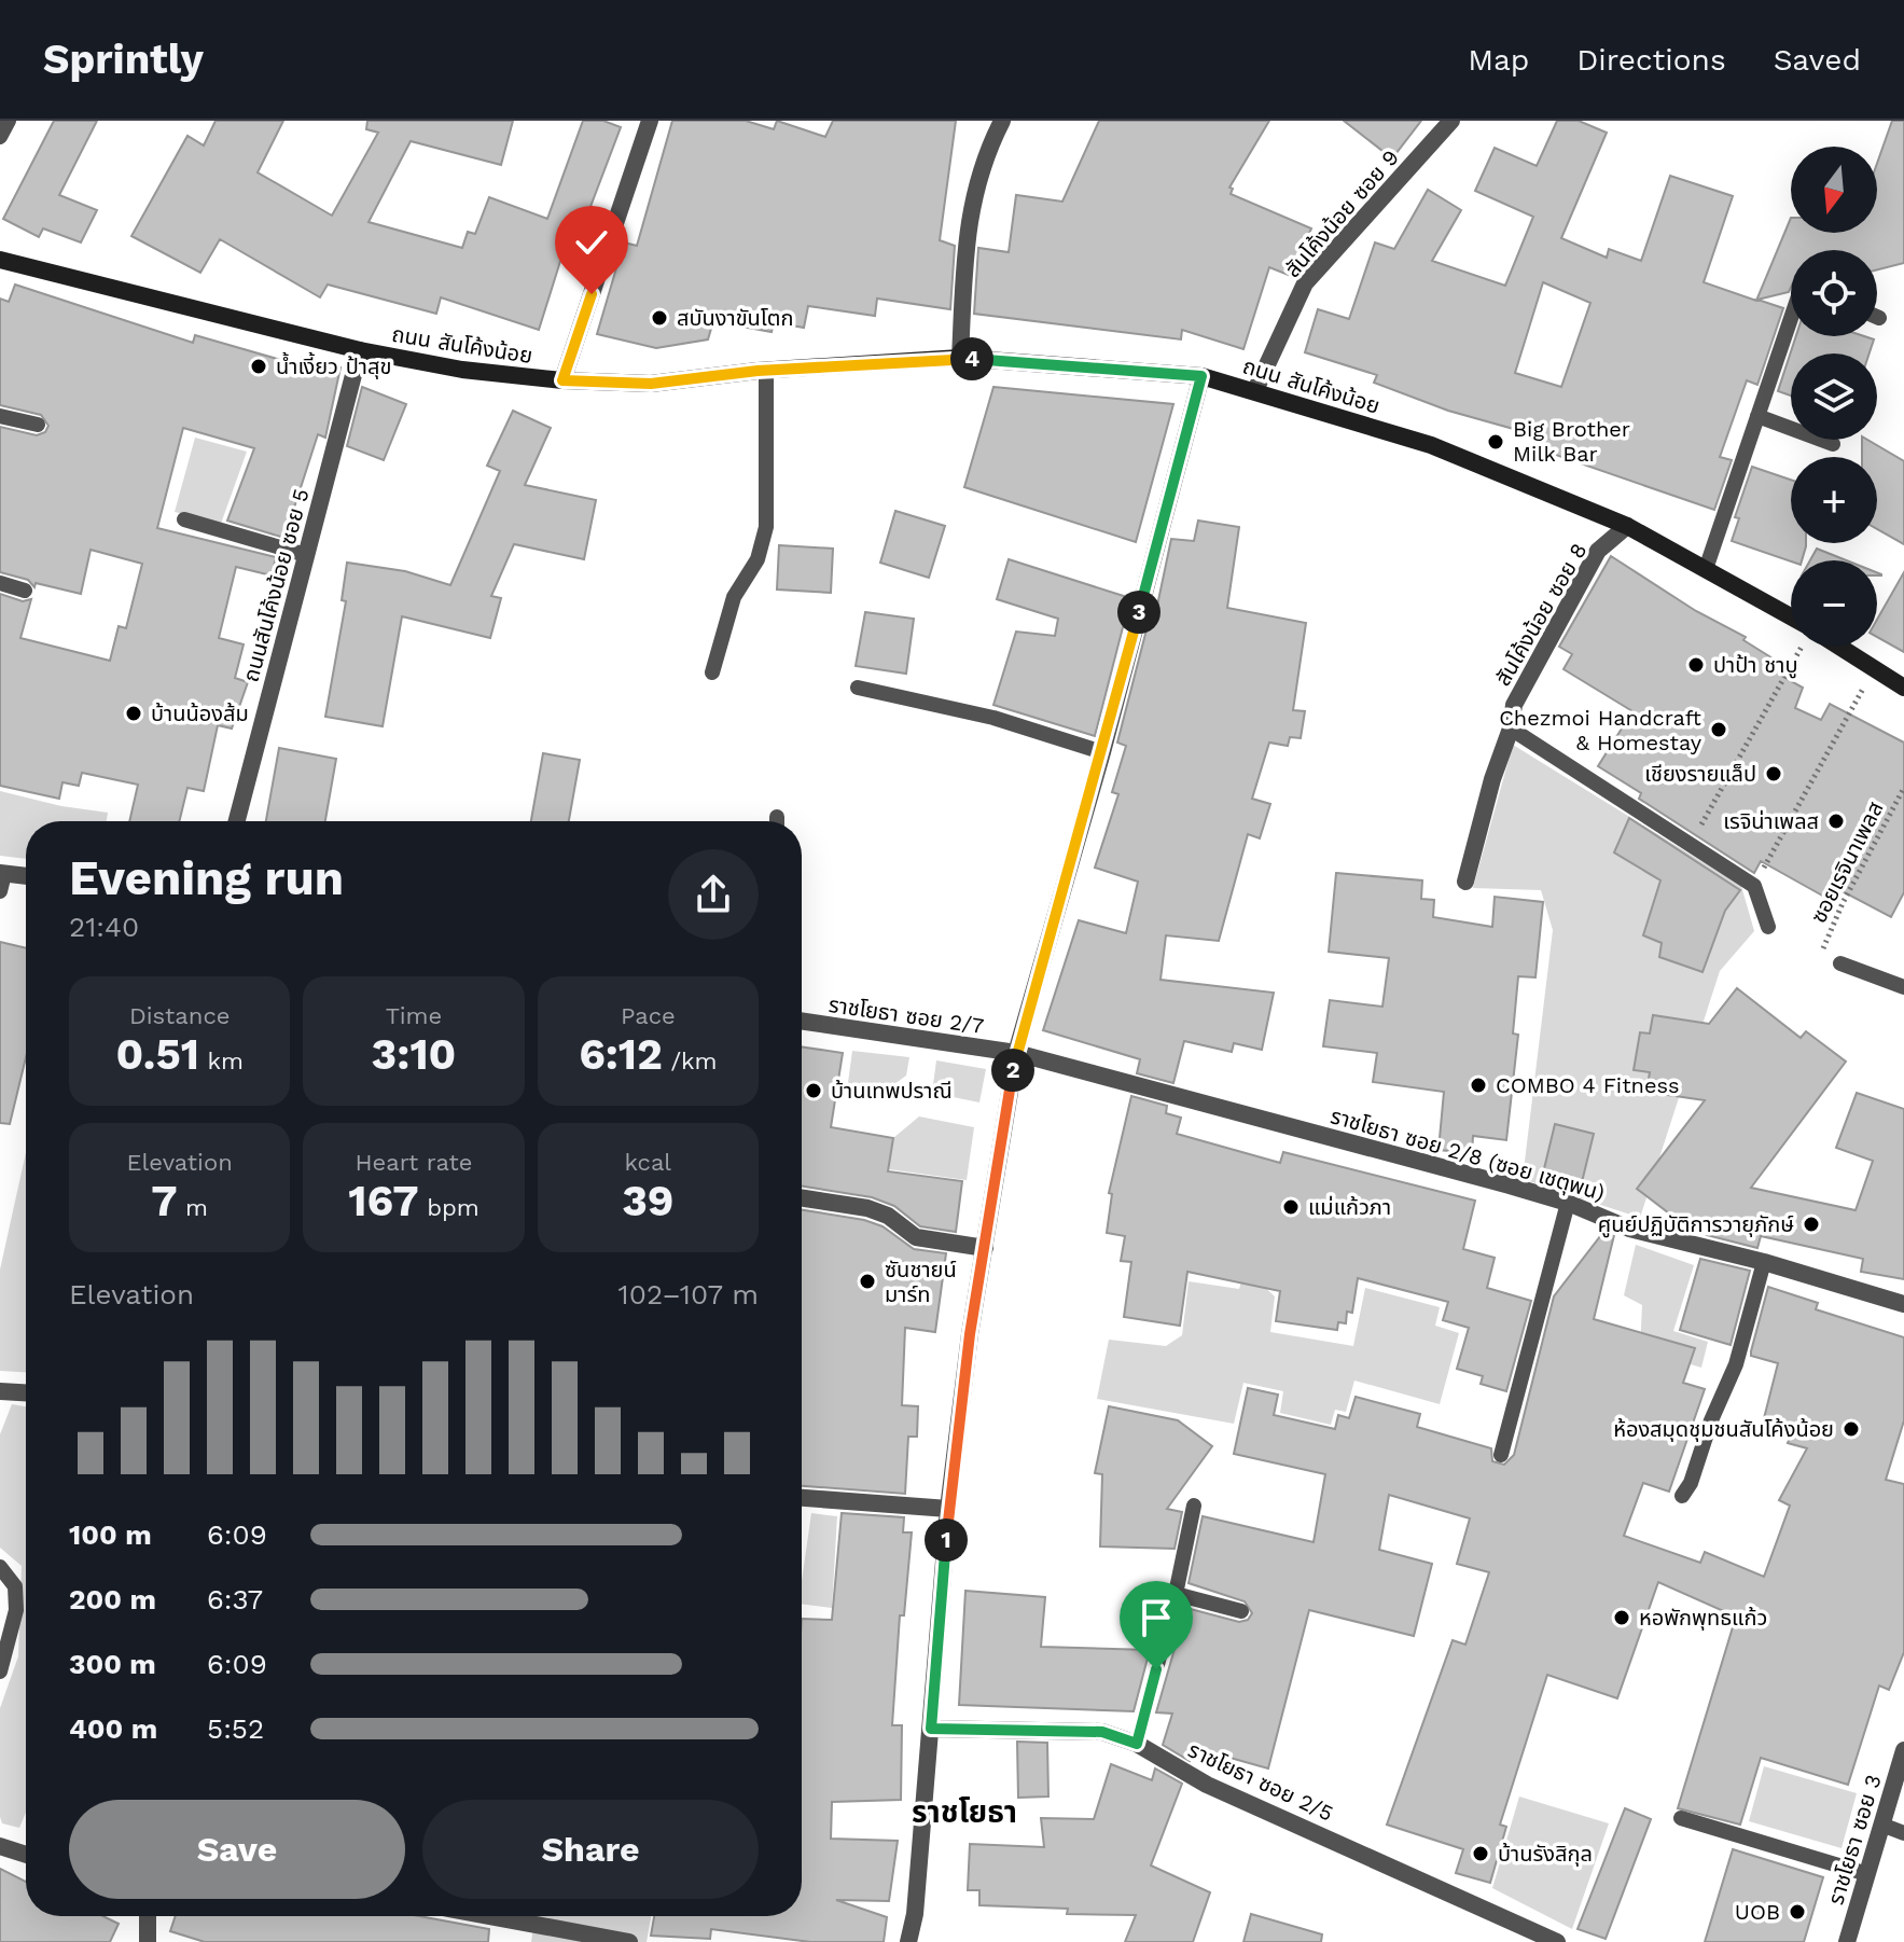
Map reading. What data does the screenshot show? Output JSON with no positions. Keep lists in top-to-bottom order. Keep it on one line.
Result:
{"streets":{"street":["สันโค้งน้อย ซอย 9","ถนน สันโค้งน้อย","ถนนสันโค้งน้อย ซอย 5","สันโค้งน้อย ซอย 8","ราชโยธา ซอย 2/7","ราชโยธา ซอย 2/8 (ซอย เชตุพน)","ราชโยธา ซอย 2/5","ราชโยธา ซอย 3"],"path":["ซอยเรจินาเพลส"]},"crossings":[["สันโค้งน้อย ซอย 9","ถนน สันโค้งน้อย"],["ถนน สันโค้งน้อย","ถนนสันโค้งน้อย ซอย 5"],["ถนน สันโค้งน้อย","สันโค้งน้อย ซอย 8"],["ราชโยธา ซอย 2/7","ราชโยธา ซอย 2/8 (ซอย เชตุพน)"]],"districts":["ราชโยธา"],"places":["สบันงาขันโตก","น้ำเงี้ยว ป้าสุข","Big Brother Milk Bar","ปาป้า ชาบู","บ้านน้องส้ม","Chezmoi Handcraft & Homestay","เชียงรายแล็ป","เรจิน่าเพลส","COMBO 4 Fitness","บ้านเทพปราณี","แม่แก้วภา","ศูนย์ปฏิบัติการวายุภักษ์","ซันชายน์ มาร์ท","ห้องสมุดชุมชนสันโค้งน้อย","หอพักพุทธแก้ว","บ้านรังสิกุล","UOB"],"north":"bottom","page":{"header":"Sprintly","nav":["Map","Directions","Saved"],"map_buttons":["+","−"],"pins":["4","3","2","1"],"heading":["Evening run","21:40"],"stats":[["Distance","0.51 km"],["Time","3:10"],["Pace","6:12 /km"],["Elevation","7 m"],["Heart rate","167 bpm"],["kcal","39"]],"chart":["Elevation","102–107 m"],"list":[{"name":"100 m","note":"6:09"},{"name":"200 m","note":"6:37"},{"name":"300 m","note":"6:09"},{"name":"400 m","note":"5:52"}],"buttons":["Save","Share"]}}
